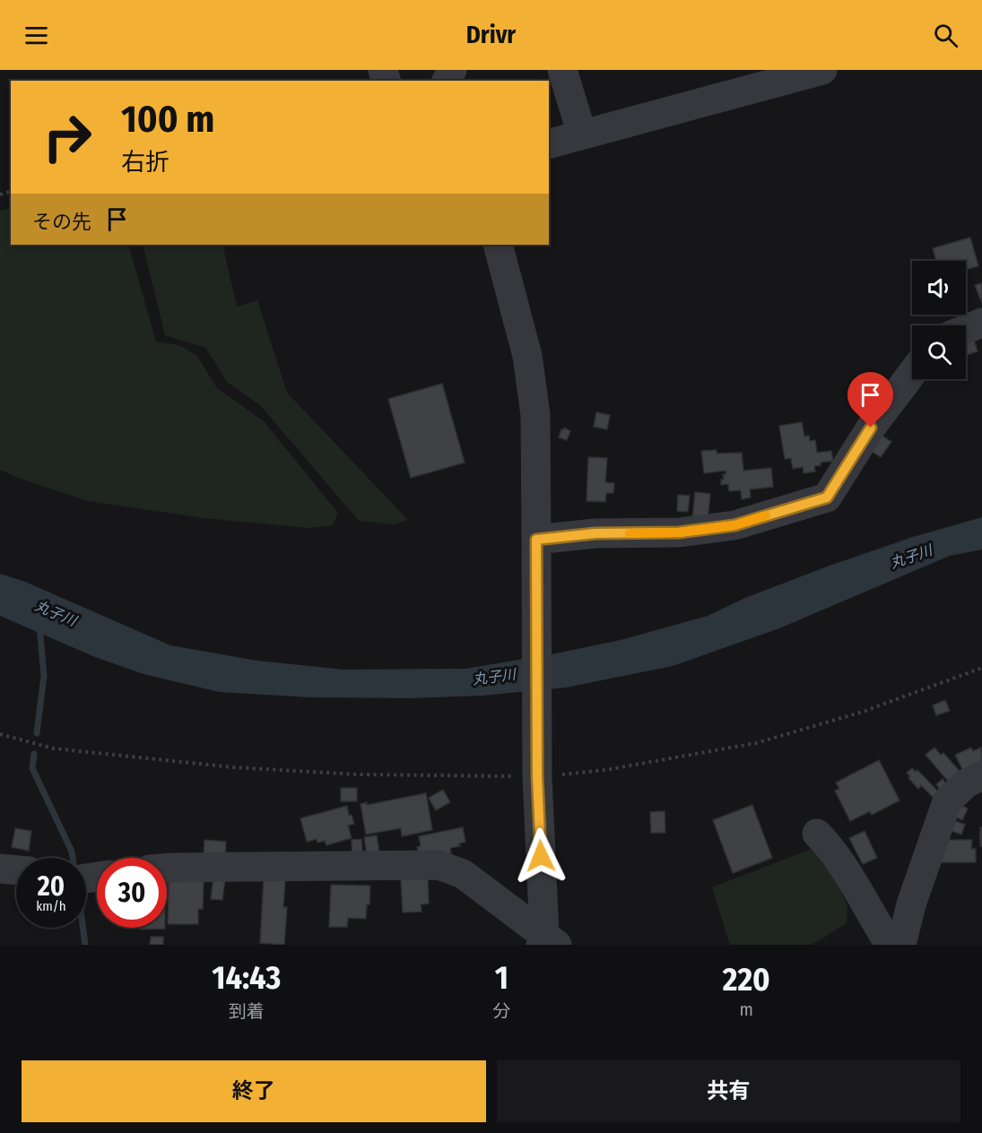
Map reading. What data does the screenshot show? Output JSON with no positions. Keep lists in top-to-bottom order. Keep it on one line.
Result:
{"water":["丸子川"],"page":{"header":"Drivr","turn":["100 m","右折"],"then":"その先","speed":"20 km/h","limit":"30","eta":["14:43","到着","1","分","220","m"],"buttons":["終了","共有"]}}
